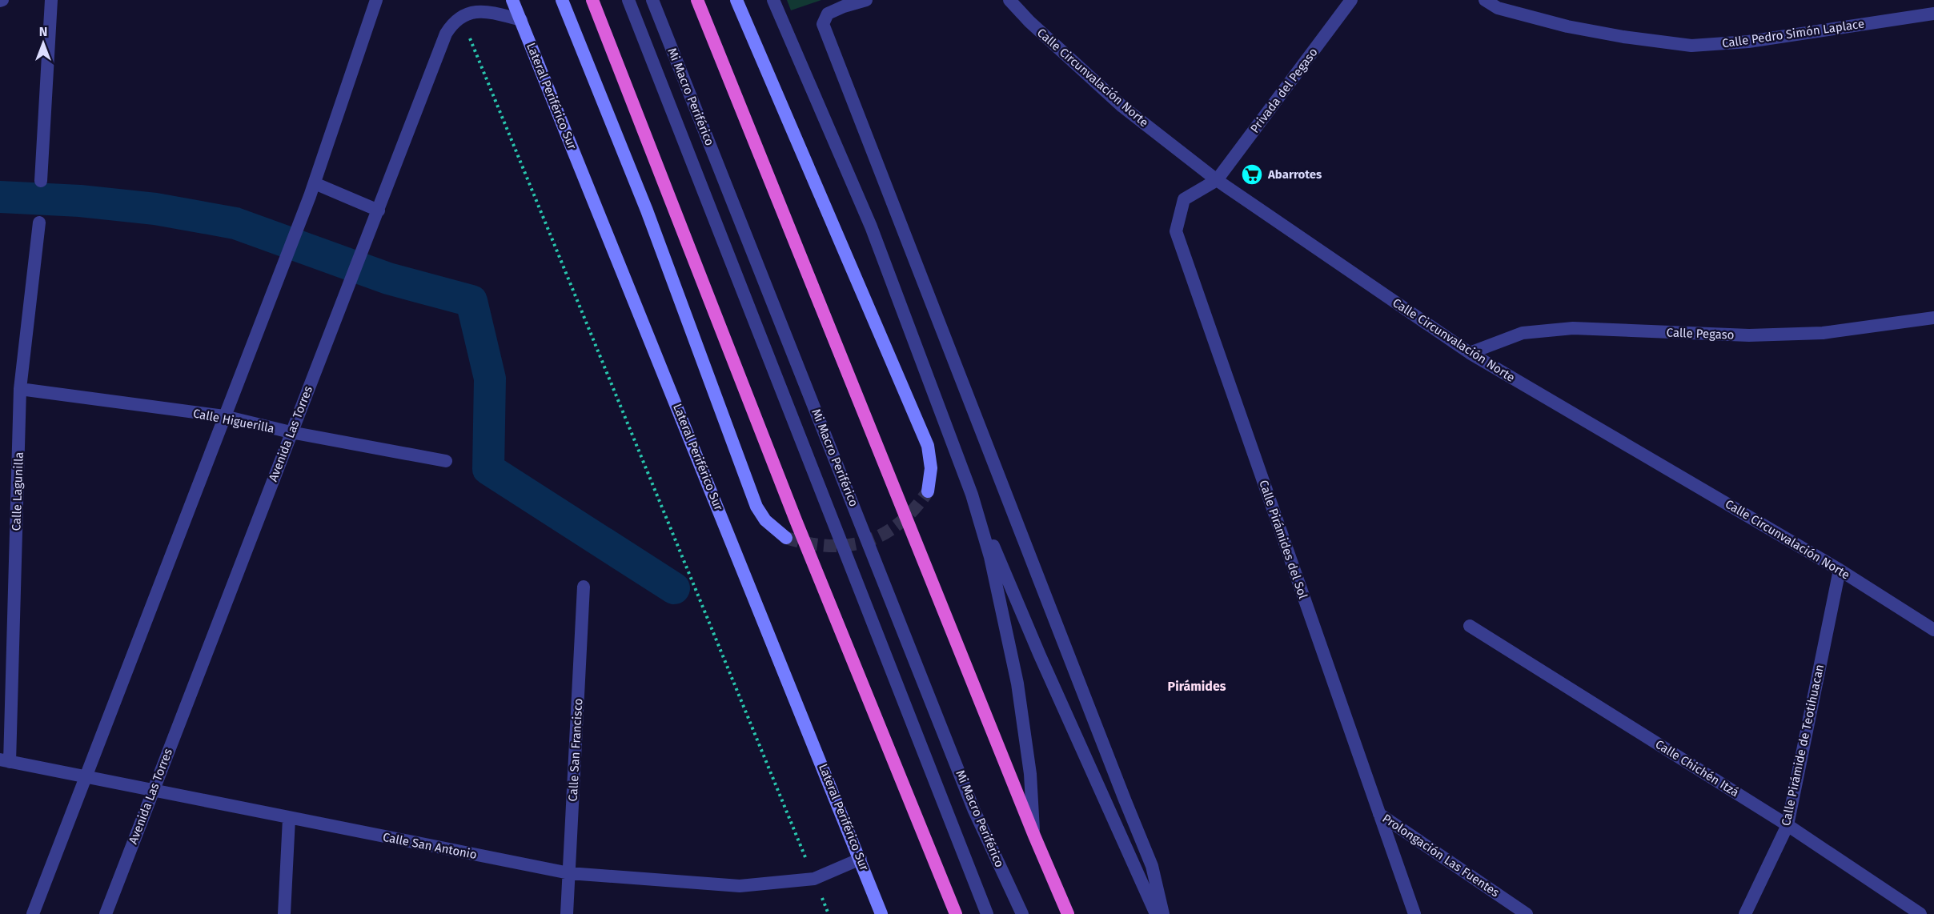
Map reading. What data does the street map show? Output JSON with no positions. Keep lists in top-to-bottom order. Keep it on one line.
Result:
{"streets":{"main road":["Lateral Periférico Sur"],"street":["Calle Pedro Simón Laplace","Calle Circunvalación Norte","Privada del Pegaso","Mi Macro Periférico","Calle Pegaso","Calle Higuerilla","Avenida Las Torres","Calle Lagunilla","Calle Pirámides del Sol","Calle Pirámide de Teotihuacan","Calle San Francisco","Calle Chichén Itzá","Calle San Antonio","Prolongación Las Fuentes"]},"crossings":[["Calle Circunvalación Norte","Privada del Pegaso"],["Calle Circunvalación Norte","Calle Pegaso"],["Calle Circunvalación Norte","Calle Pirámides del Sol"],["Calle Circunvalación Norte","Calle Pirámide de Teotihuacan"],["Privada del Pegaso","Calle Pirámides del Sol"],["Lateral Periférico Sur","Calle San Antonio"],["Calle Higuerilla","Avenida Las Torres"],["Calle Higuerilla","Calle Lagunilla"],["Avenida Las Torres","Calle San Antonio"],["Calle Lagunilla","Calle San Antonio"],["Calle Pirámides del Sol","Prolongación Las Fuentes"],["Calle Pirámide de Teotihuacan","Calle Chichén Itzá"],["Calle San Francisco","Calle San Antonio"]],"districts":["Pirámides"],"places":{"supermarket":["Abarrotes"]},"north":"top"}
